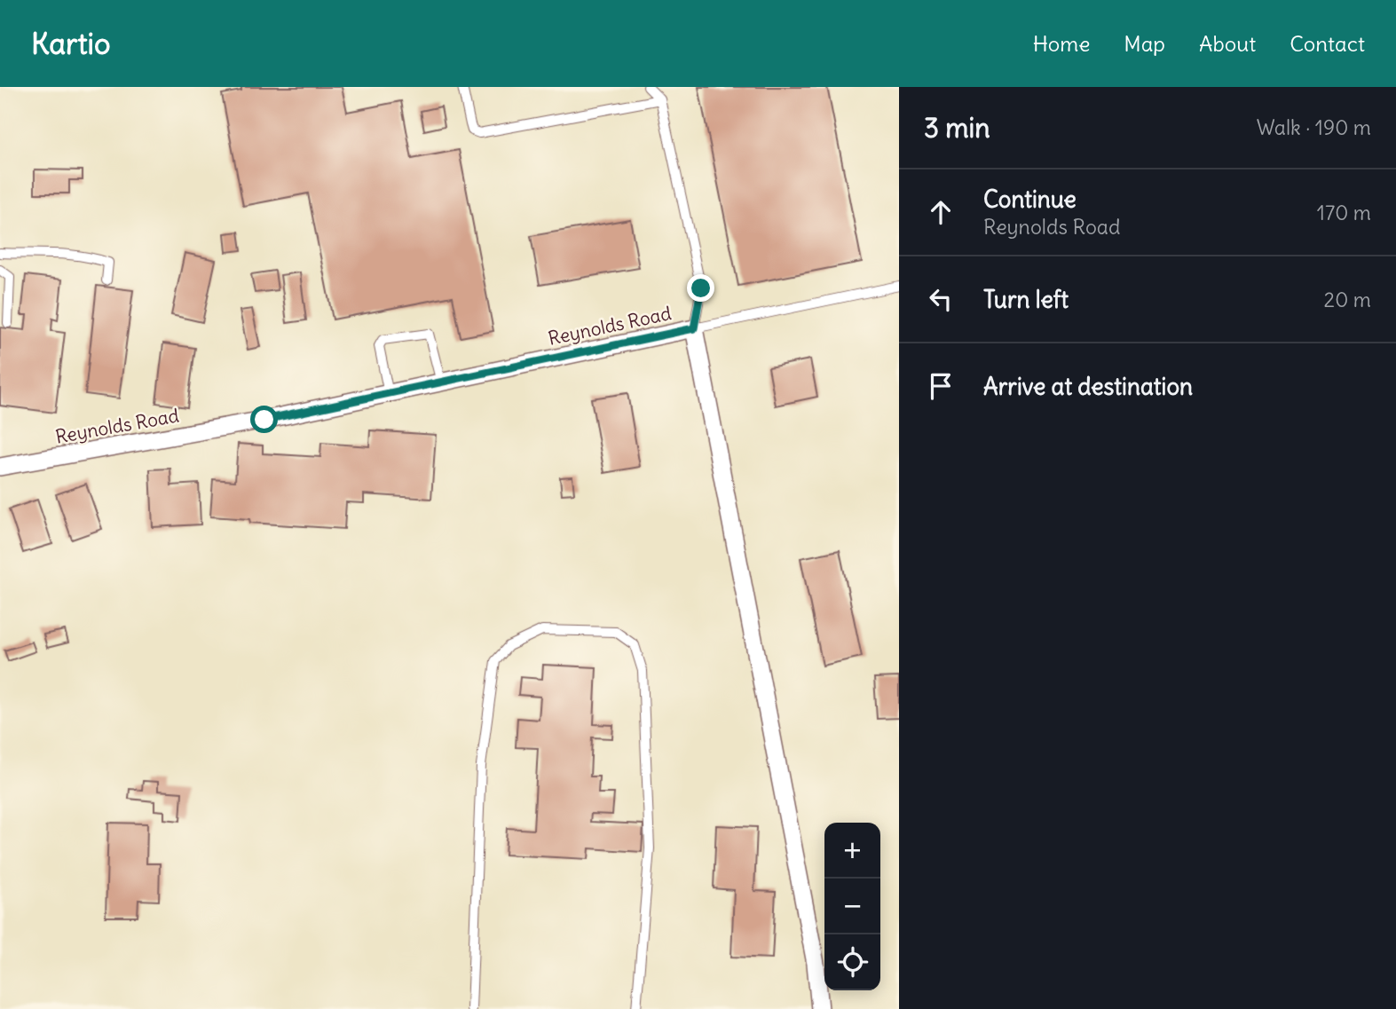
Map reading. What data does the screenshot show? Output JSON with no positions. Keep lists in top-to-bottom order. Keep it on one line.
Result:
{"streets":{"street":["Reynolds Road"]},"page":{"header":"Kartio","nav":["Home","Map","About","Contact"],"heading":["3 min","Walk · 190 m"],"list":[["Continue","Reynolds Road","170 m"],["Turn left","20 m"],"Arrive at destination"],"map_buttons":["+","−"]}}
